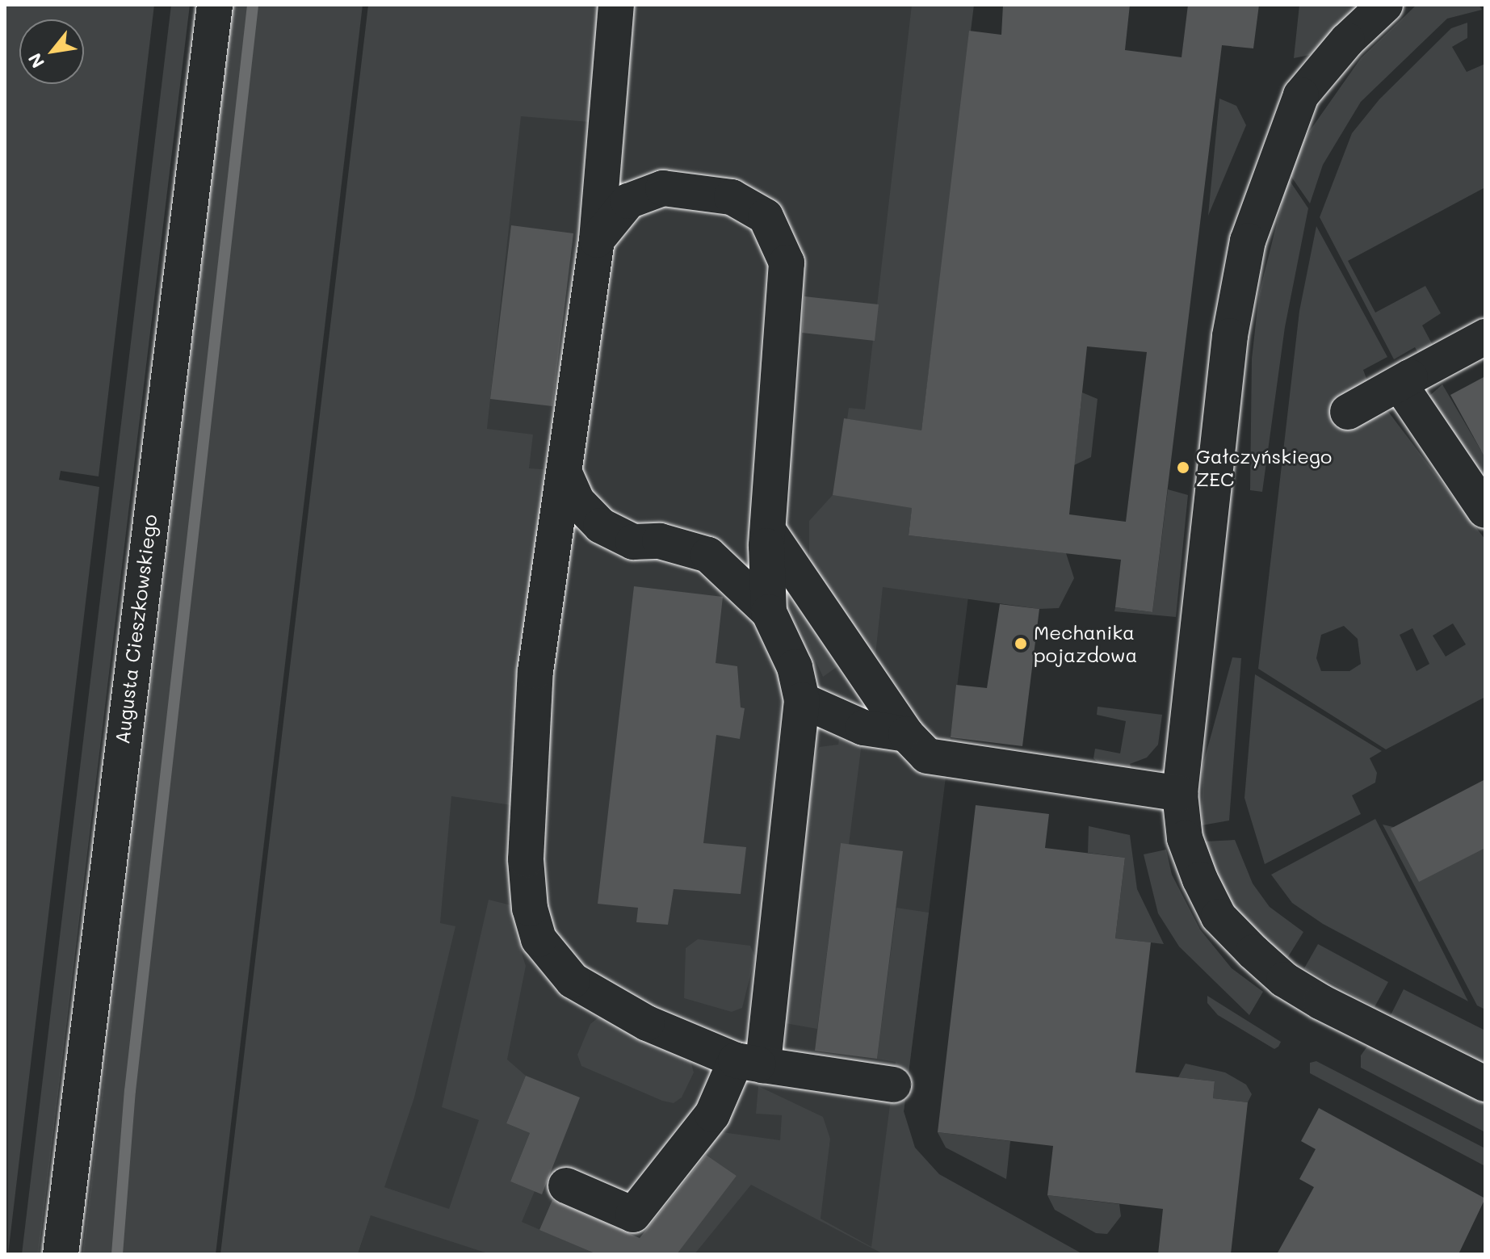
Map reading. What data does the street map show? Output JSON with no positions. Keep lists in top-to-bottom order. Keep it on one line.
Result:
{"streets":{"street":["Augusta Cieszkowskiego"]},"places":["Gałczyńskiego ZEC","Mechanika pojazdowa"],"north":"bottom left"}
